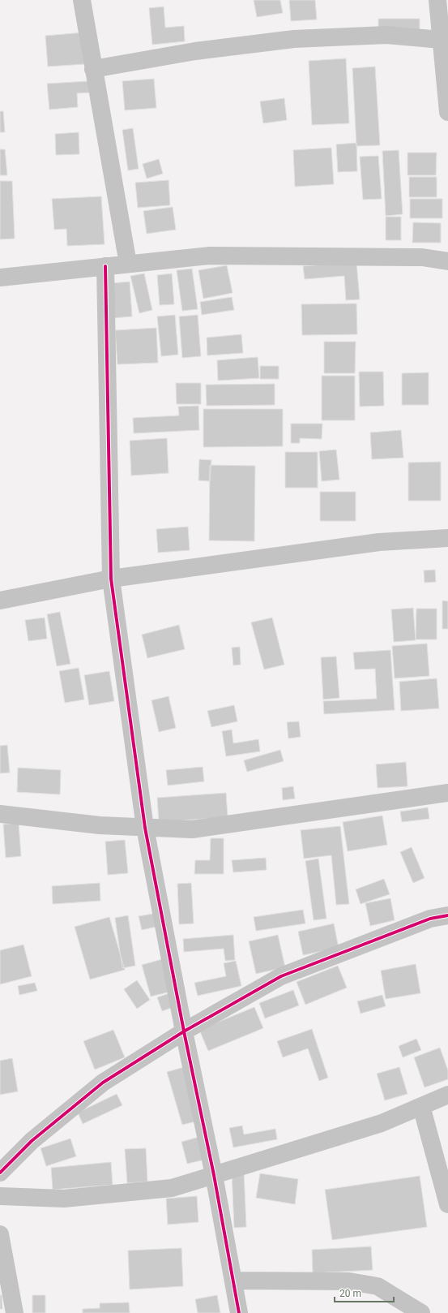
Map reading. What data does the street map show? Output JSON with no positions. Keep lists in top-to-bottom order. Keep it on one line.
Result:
{"scale_bar":"20 m"}
